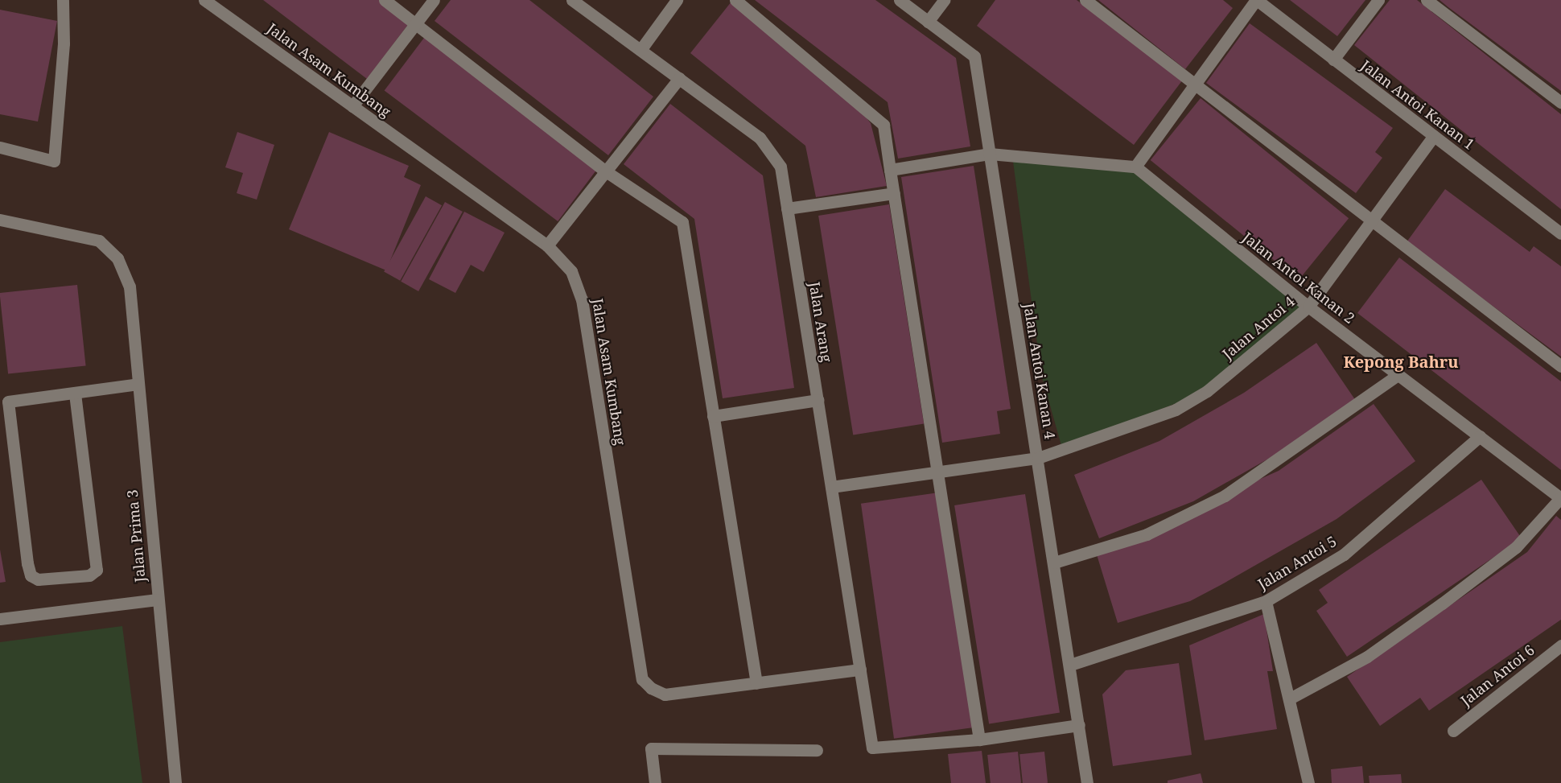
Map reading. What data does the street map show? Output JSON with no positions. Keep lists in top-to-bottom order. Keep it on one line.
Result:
{"streets":{"street":["Jalan Asam Kumbang","Jalan Antoi Kanan 1","Jalan Antoi Kanan 2","Jalan Arang","Jalan Antoi 4","Jalan Antoi Kanan 4","Jalan Prima 3","Jalan Antoi 5","Jalan Antoi 6"]},"crossings":[["Jalan Asam Kumbang","Jalan Arang"],["Jalan Antoi Kanan 1","Jalan Antoi 4"],["Jalan Antoi Kanan 2","Jalan Antoi 4"],["Jalan Antoi Kanan 2","Jalan Antoi 5"],["Jalan Arang","Jalan Antoi 4"],["Jalan Antoi 4","Jalan Antoi Kanan 4"],["Jalan Antoi Kanan 4","Jalan Antoi 5"]],"districts":["Kepong Bahru"]}
